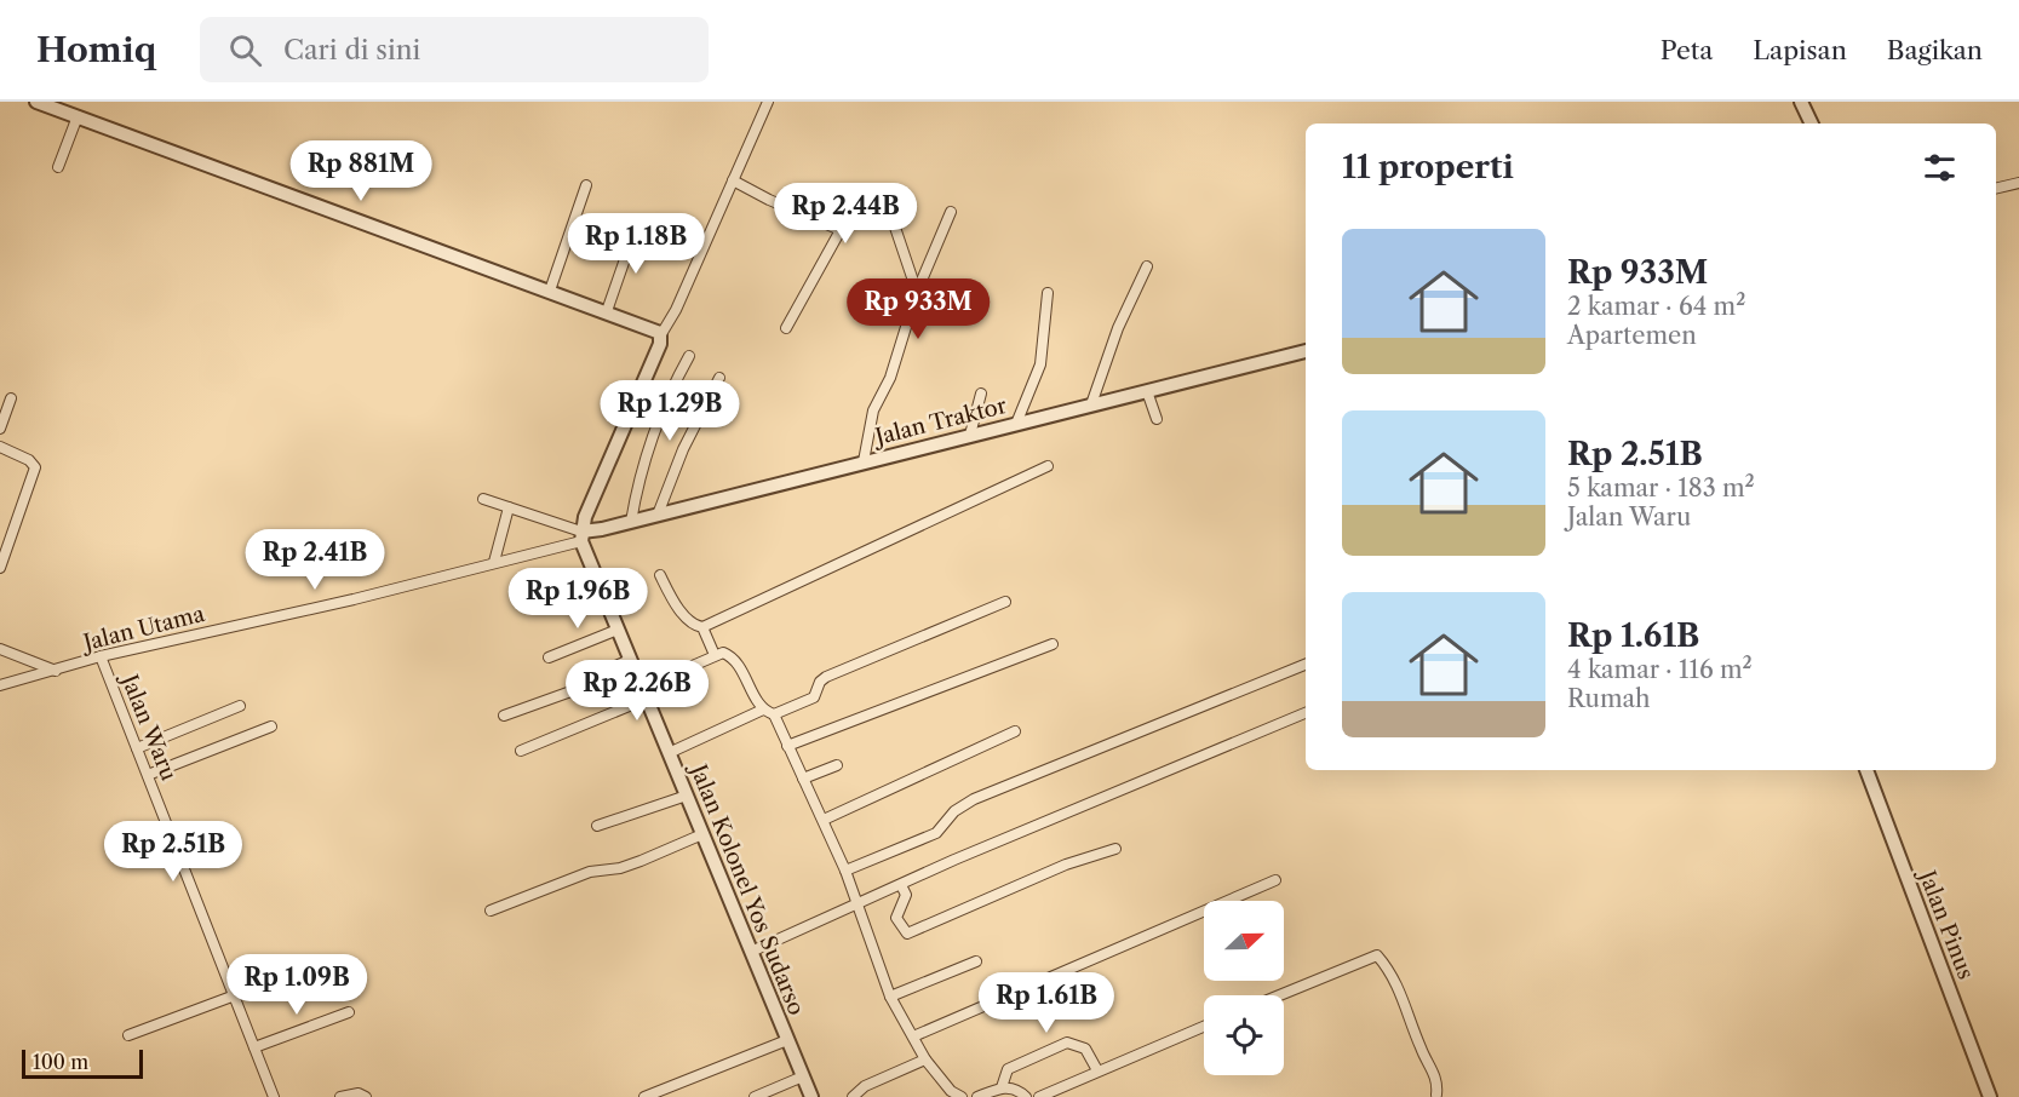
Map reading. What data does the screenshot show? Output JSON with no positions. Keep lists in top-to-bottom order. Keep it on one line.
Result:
{"streets":{"street":["Jalan Traktor","Jalan Utama","Jalan Waru","Jalan Kolonel Yos Sudarso","Jalan Pinus"]},"crossings":[["Jalan Traktor","Jalan Utama"],["Jalan Traktor","Jalan Kolonel Yos Sudarso"],["Jalan Utama","Jalan Waru"],["Jalan Utama","Jalan Kolonel Yos Sudarso"]],"scale_bar":"100 m","north":"right","page":{"header":"Homiq","search":"Cari di sini","nav":["Peta","Lapisan","Bagikan"],"heading":"11 properti","price":["Rp 881M","Rp 2.44B","Rp 1.18B","Rp 933M","Rp 1.29B","Rp 2.41B","Rp 1.96B","Rp 2.26B","Rp 2.51B","Rp 1.09B","Rp 1.61B"],"list":[{"name":"Rp 933M","note":"2 kamar · 64 m² · Apartemen"},{"name":"Rp 2.51B","note":"5 kamar · 183 m² · Jalan Waru"},{"name":"Rp 1.61B","note":"4 kamar · 116 m² · Rumah"}],"scale":"100 m"}}
